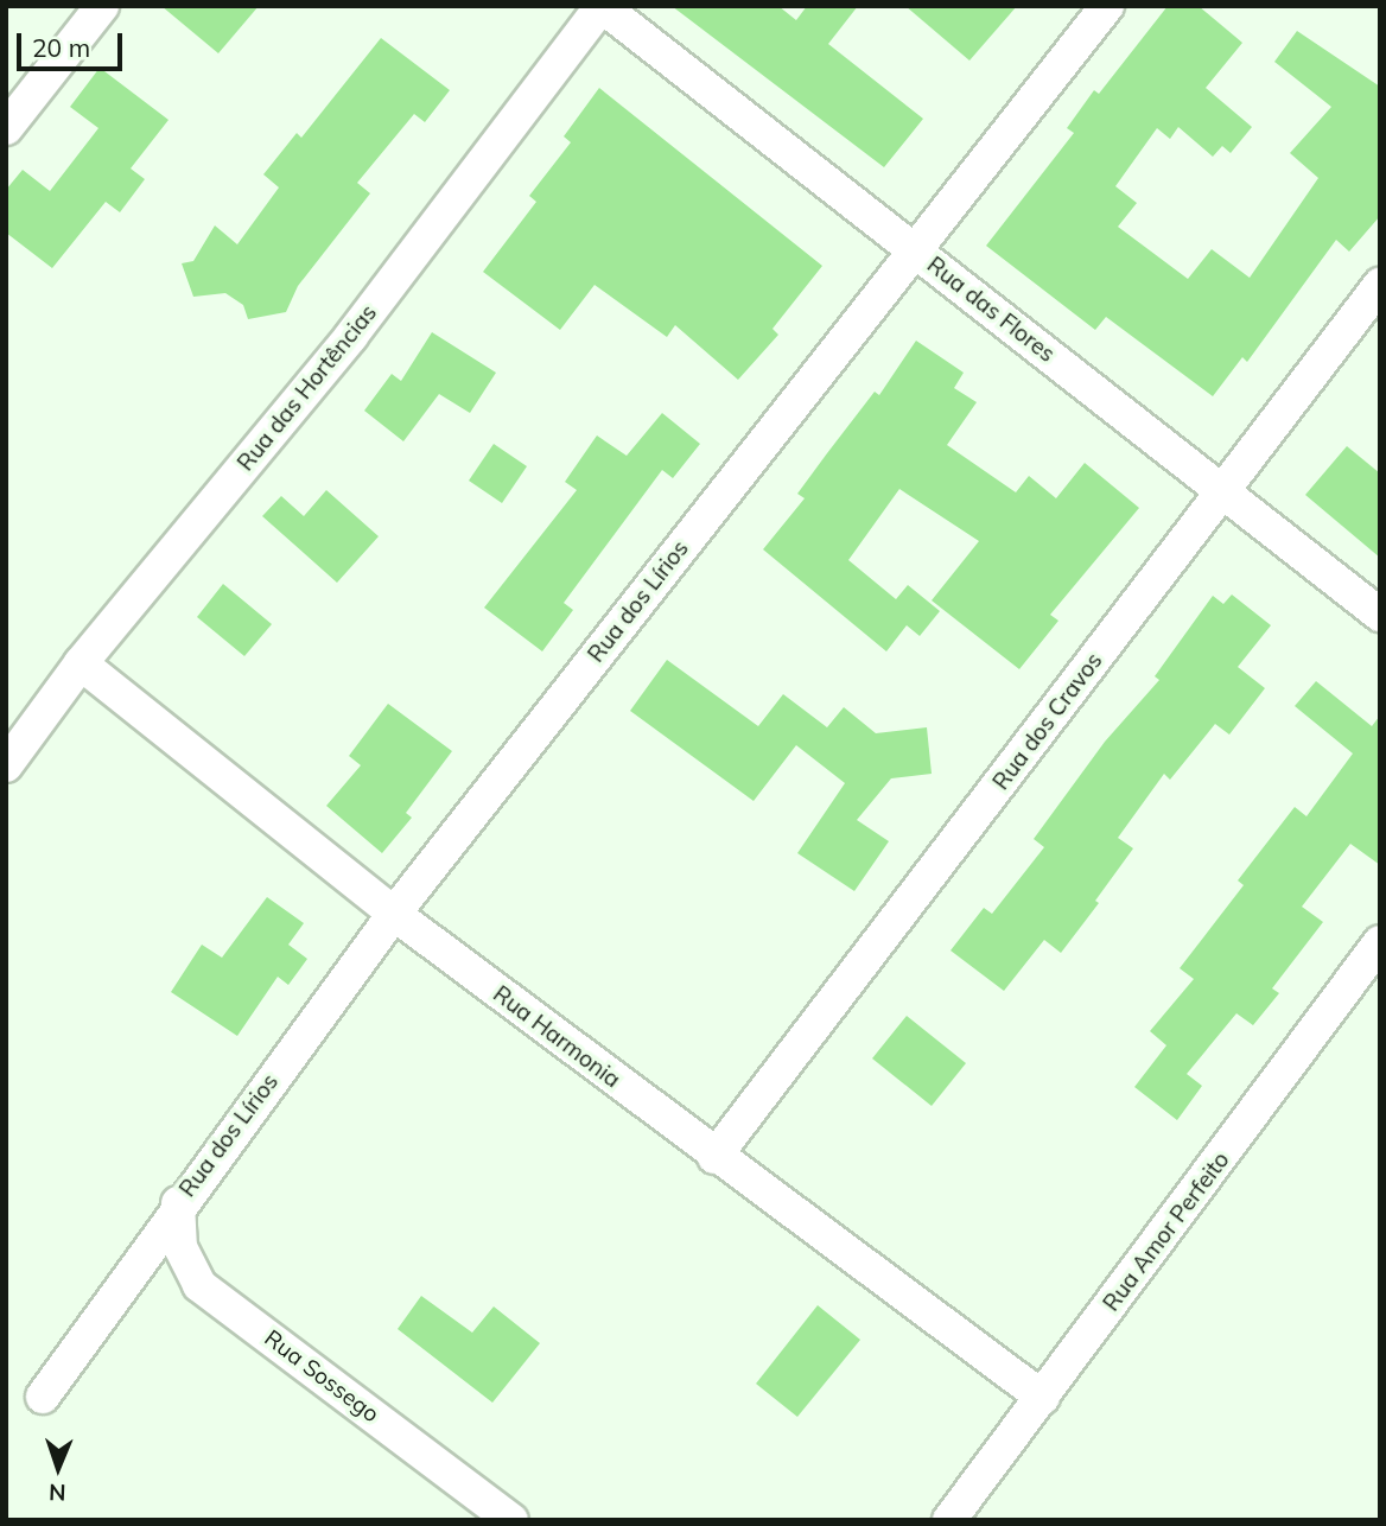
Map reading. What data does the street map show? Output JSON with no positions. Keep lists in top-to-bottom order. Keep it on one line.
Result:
{"streets":{"street":["Rua das Flores","Rua das Hortências","Rua dos Lírios","Rua dos Cravos","Rua Harmonia","Rua Amor Perfeito","Rua Sossego"]},"crossings":[["Rua das Flores","Rua das Hortências"],["Rua das Flores","Rua dos Lírios"],["Rua das Flores","Rua dos Cravos"],["Rua das Hortências","Rua Harmonia"],["Rua dos Lírios","Rua Harmonia"],["Rua dos Lírios","Rua Sossego"],["Rua dos Cravos","Rua Harmonia"],["Rua Harmonia","Rua Amor Perfeito"]],"scale_bar":"20 m","north":"bottom"}
